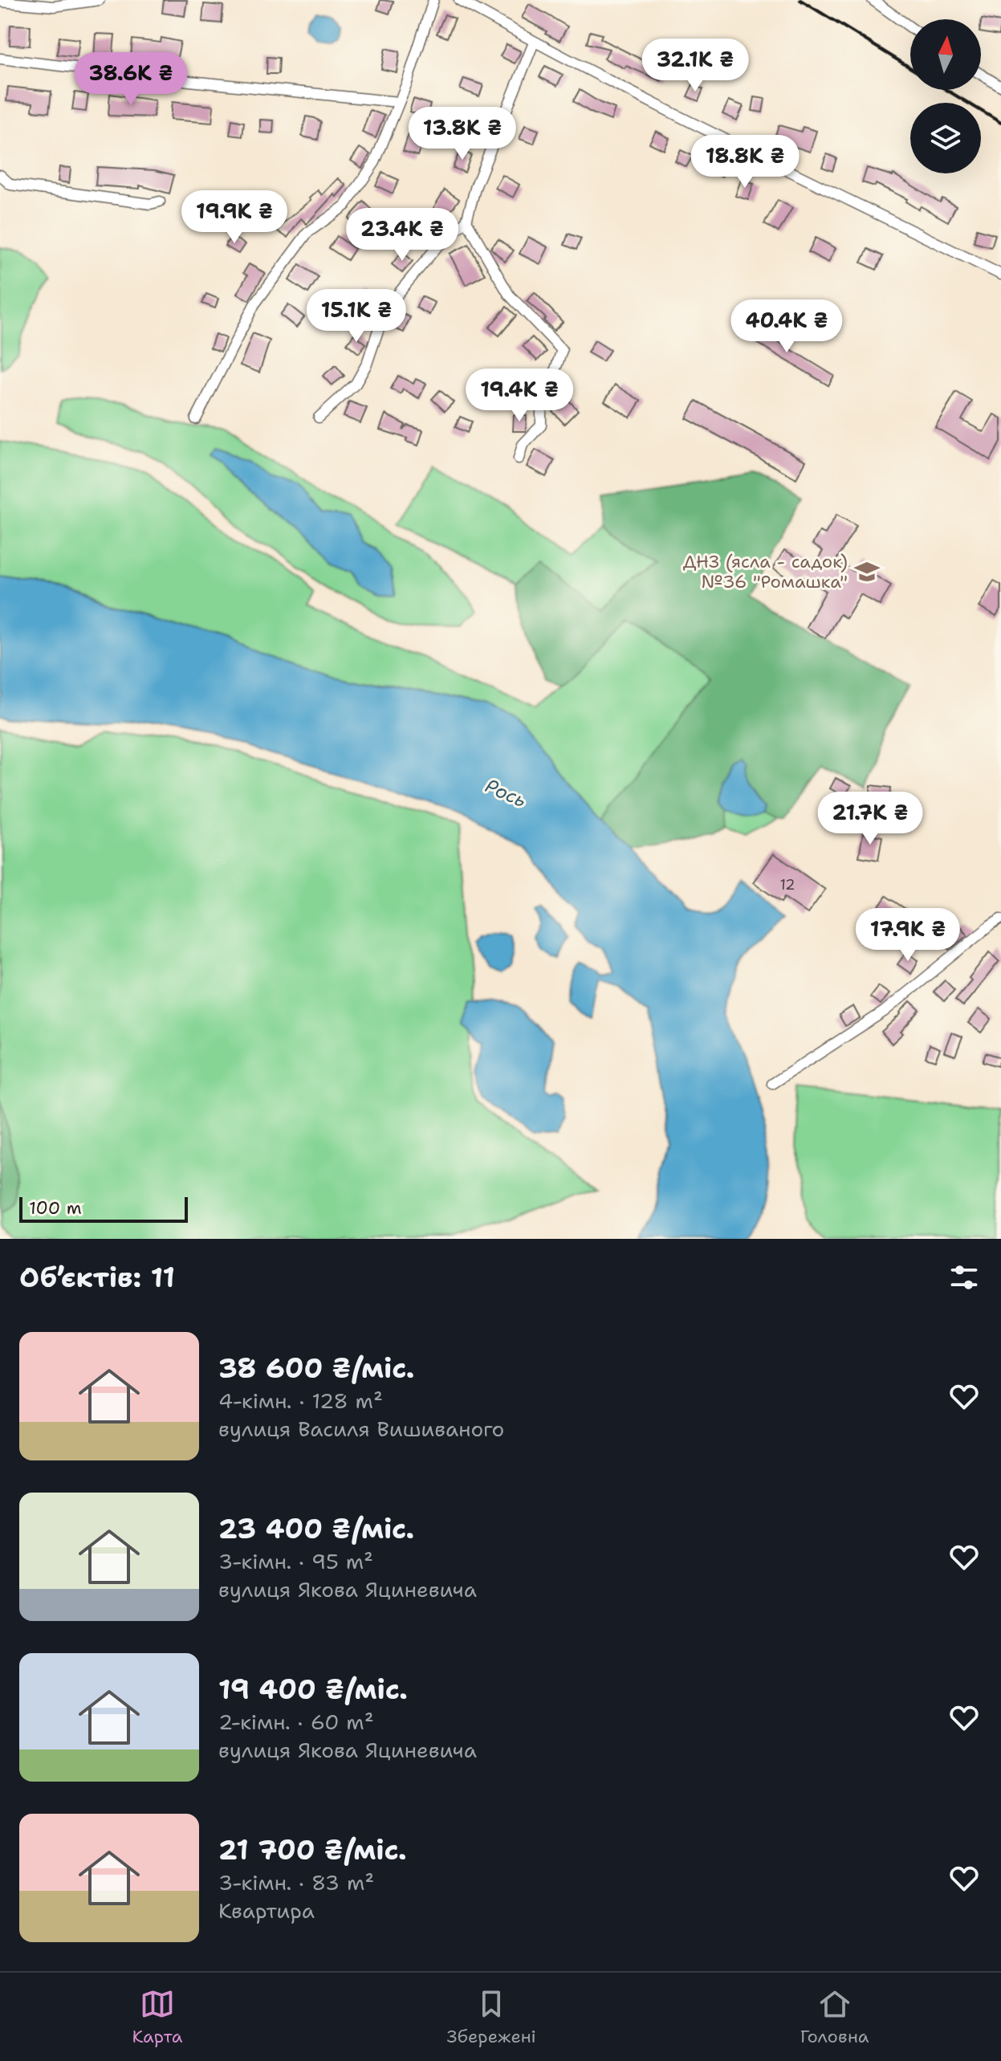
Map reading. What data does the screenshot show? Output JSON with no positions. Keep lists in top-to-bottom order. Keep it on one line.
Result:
{"water":["Рось"],"places":{"school or university":["ДНЗ (ясла - садок) №36 \"Ромашка\""]},"house_numbers":["12"],"scale_bar":"100 m","north":"top","page":{"price":["32.1K ₴","38.6K ₴","13.8K ₴","18.8K ₴","19.9K ₴","23.4K ₴","15.1K ₴","40.4K ₴","19.4K ₴","21.7K ₴","17.9K ₴"],"scale":"100 m","heading":"Об’єктів: 11","list":[{"name":"38 600 ₴/міс.","note":"4-кімн. · 128 m² · вулиця Василя Вишиваного"},{"name":"23 400 ₴/міс.","note":"3-кімн. · 95 m² · вулиця Якова Яциневича"},{"name":"19 400 ₴/міс.","note":"2-кімн. · 60 m² · вулиця Якова Яциневича"},{"name":"21 700 ₴/міс.","note":"3-кімн. · 83 m² · Квартира"}],"tabs":["Карта","Збережені","Головна"]}}
